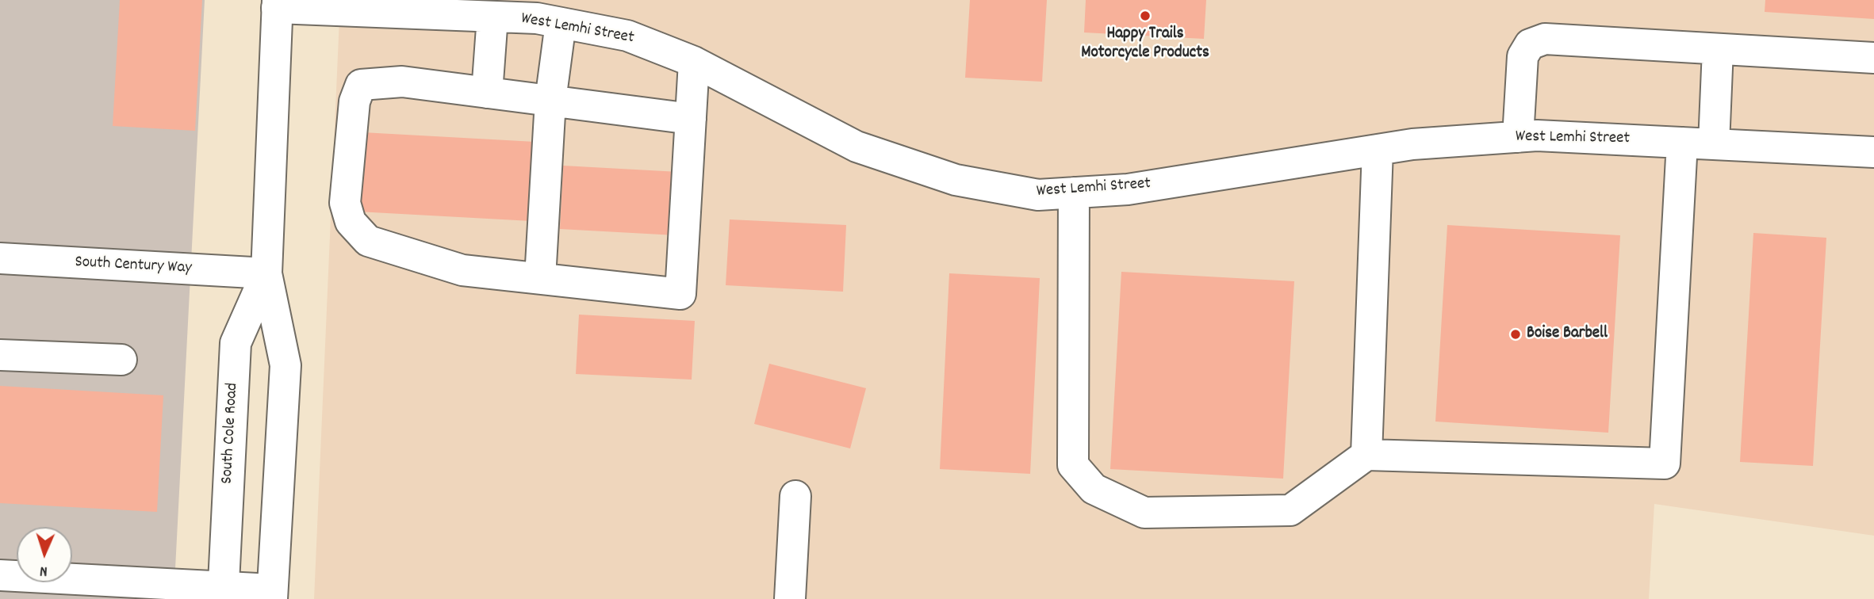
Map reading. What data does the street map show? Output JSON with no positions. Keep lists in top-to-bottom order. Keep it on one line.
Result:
{"streets":{"street":["West Lemhi Street","South Century Way","South Cole Road"]},"crossings":[["West Lemhi Street","South Cole Road"],["South Century Way","South Cole Road"]],"places":["Happy Trails Motorcycle Products","Boise Barbell"],"north":"bottom"}
